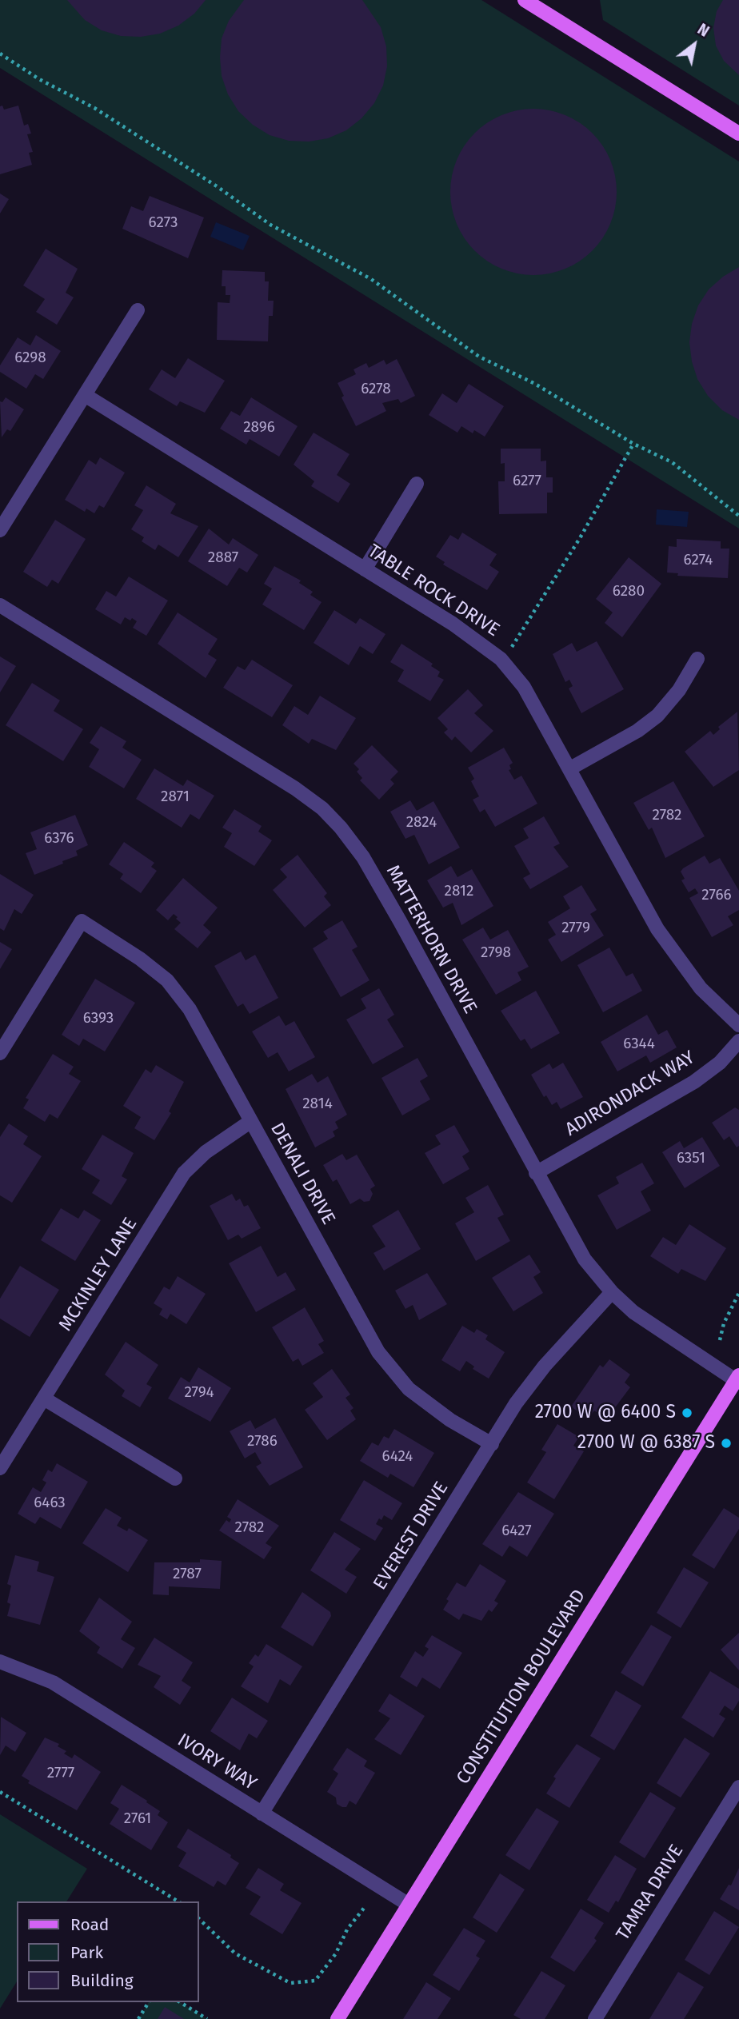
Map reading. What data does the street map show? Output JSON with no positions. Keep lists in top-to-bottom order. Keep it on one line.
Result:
{"streets":{"main road":["CONSTITUTION BOULEVARD"],"street":["TABLE ROCK DRIVE","MATTERHORN DRIVE","ADIRONDACK WAY","DENALI DRIVE","MCKINLEY LANE","EVEREST DRIVE","IVORY WAY","TAMRA DRIVE"]},"crossings":[["MATTERHORN DRIVE","ADIRONDACK WAY"],["MATTERHORN DRIVE","EVEREST DRIVE"],["MATTERHORN DRIVE","CONSTITUTION BOULEVARD"],["DENALI DRIVE","MCKINLEY LANE"],["DENALI DRIVE","EVEREST DRIVE"],["EVEREST DRIVE","IVORY WAY"],["CONSTITUTION BOULEVARD","IVORY WAY"]],"places":["2700 W @ 6400 S","2700 W @ 6387 S"],"house_numbers":["6273","6298","6278","2896","6277","2887","6274","6280","2871","2782","2824","6376","2812","2766","2779","2798","6393","6344","2814","6351","2794","2786","6424","6463","2782","6427","2787","2777","2761"],"legend":["Road","Park","Building"],"north":"top right"}
